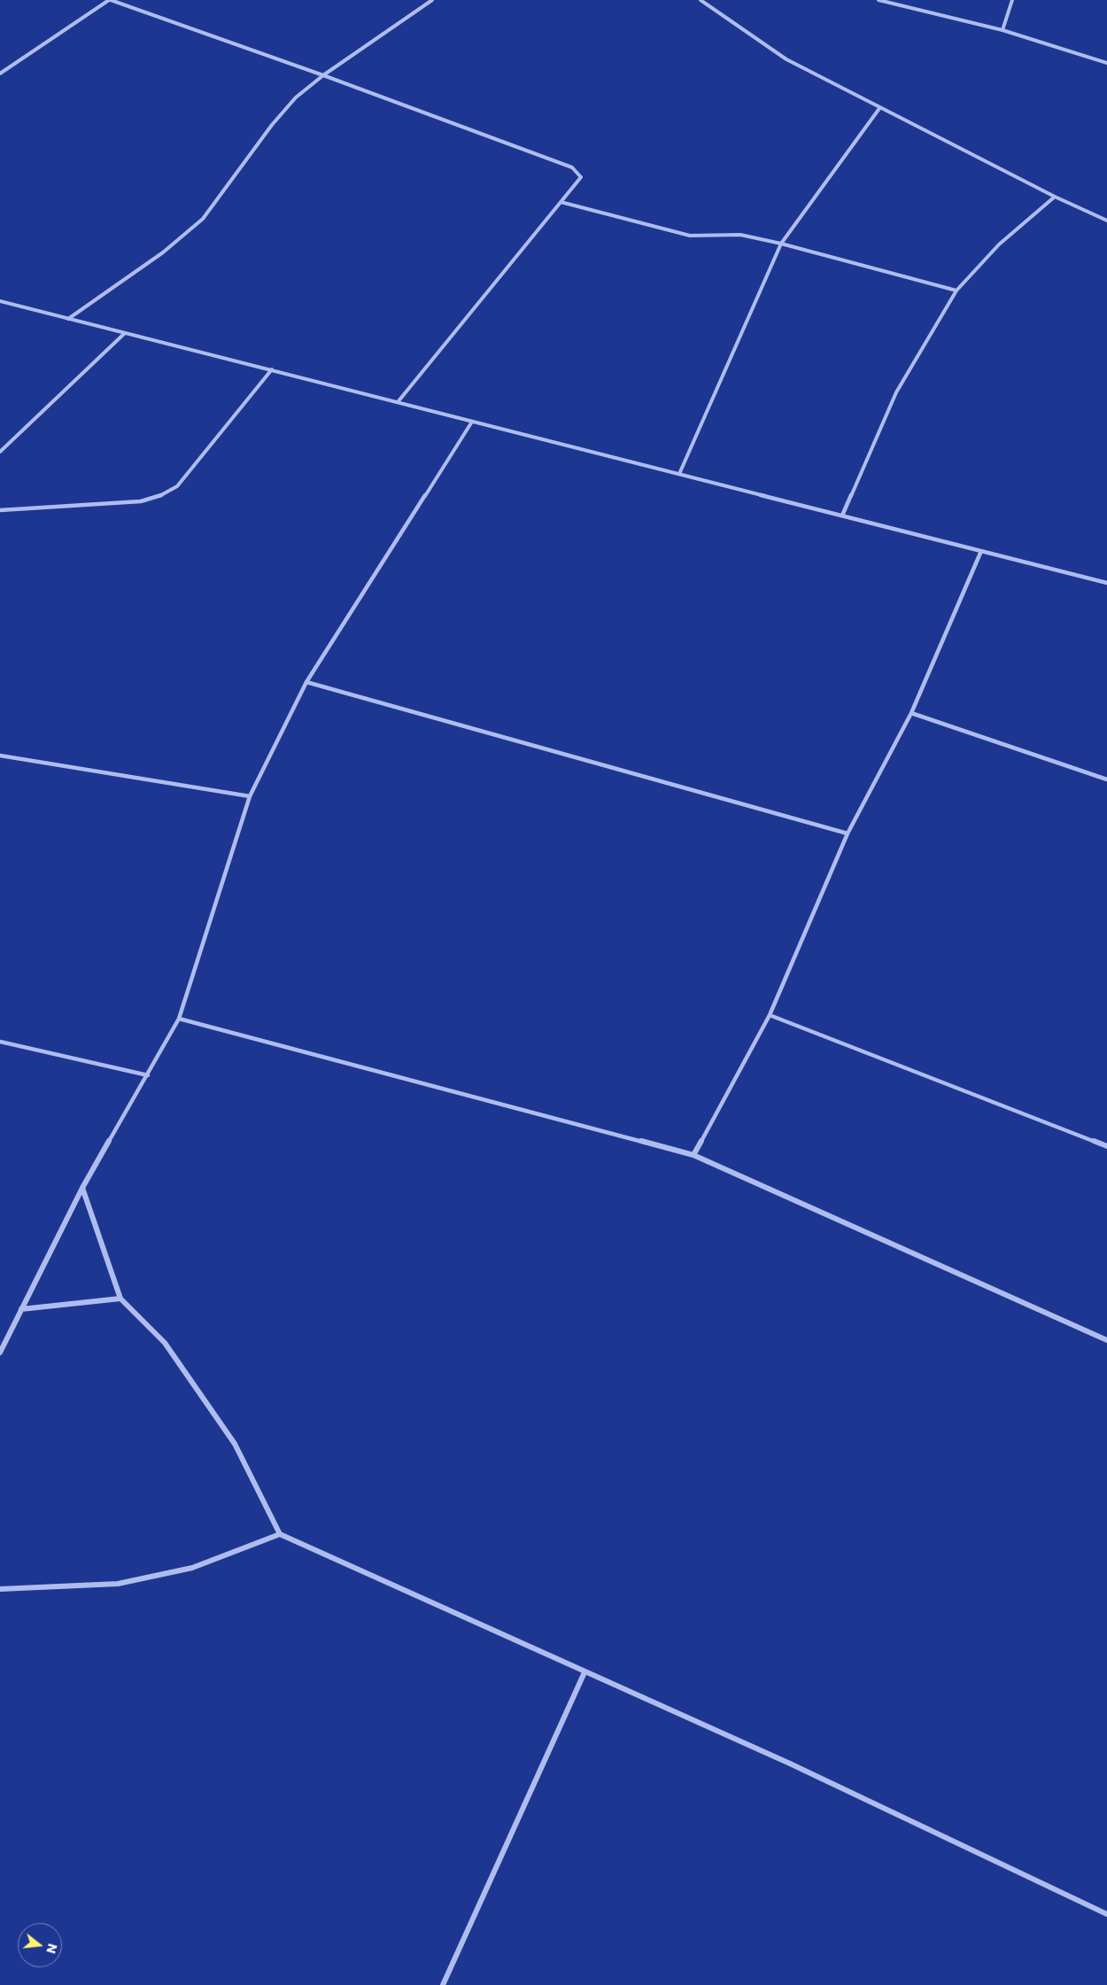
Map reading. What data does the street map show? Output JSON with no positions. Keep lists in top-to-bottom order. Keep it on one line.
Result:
{"north":"right"}
